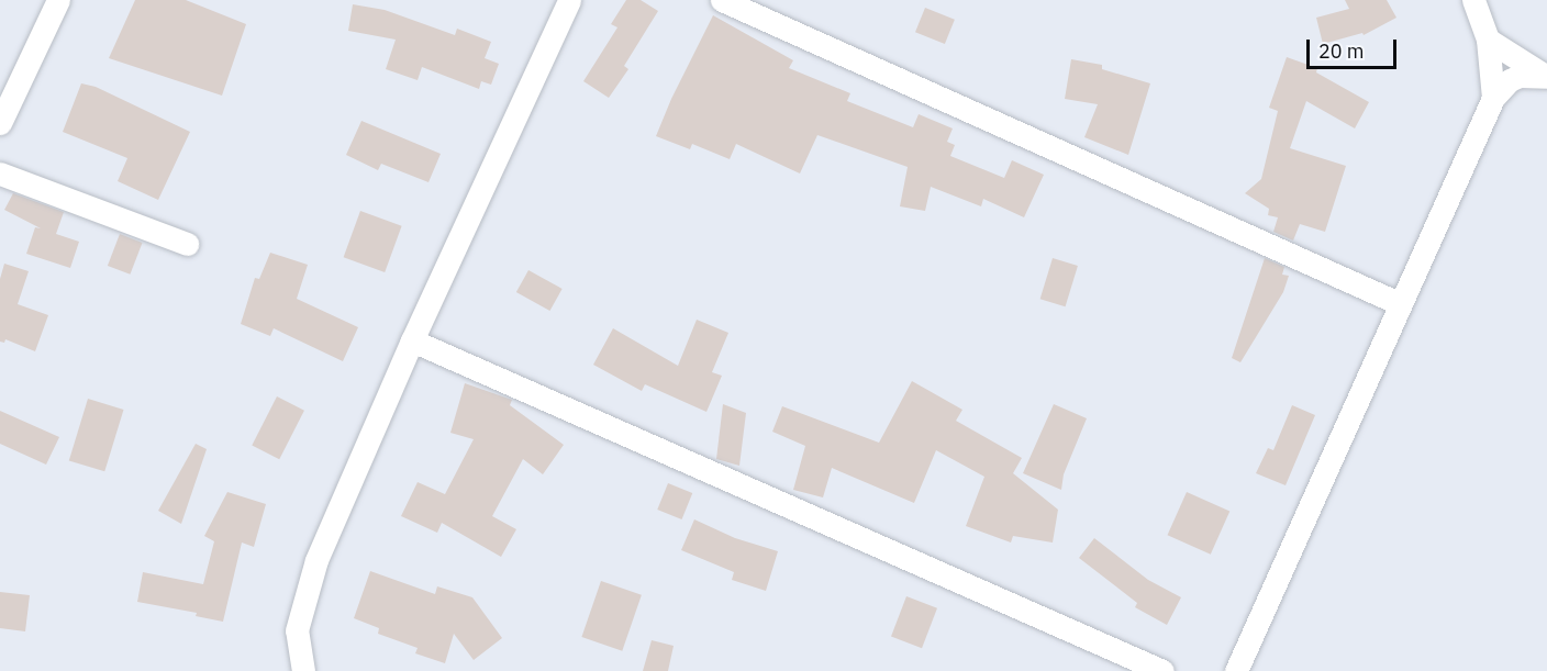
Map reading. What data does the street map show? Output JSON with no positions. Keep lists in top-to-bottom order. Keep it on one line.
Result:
{"scale_bar":"20 m"}
